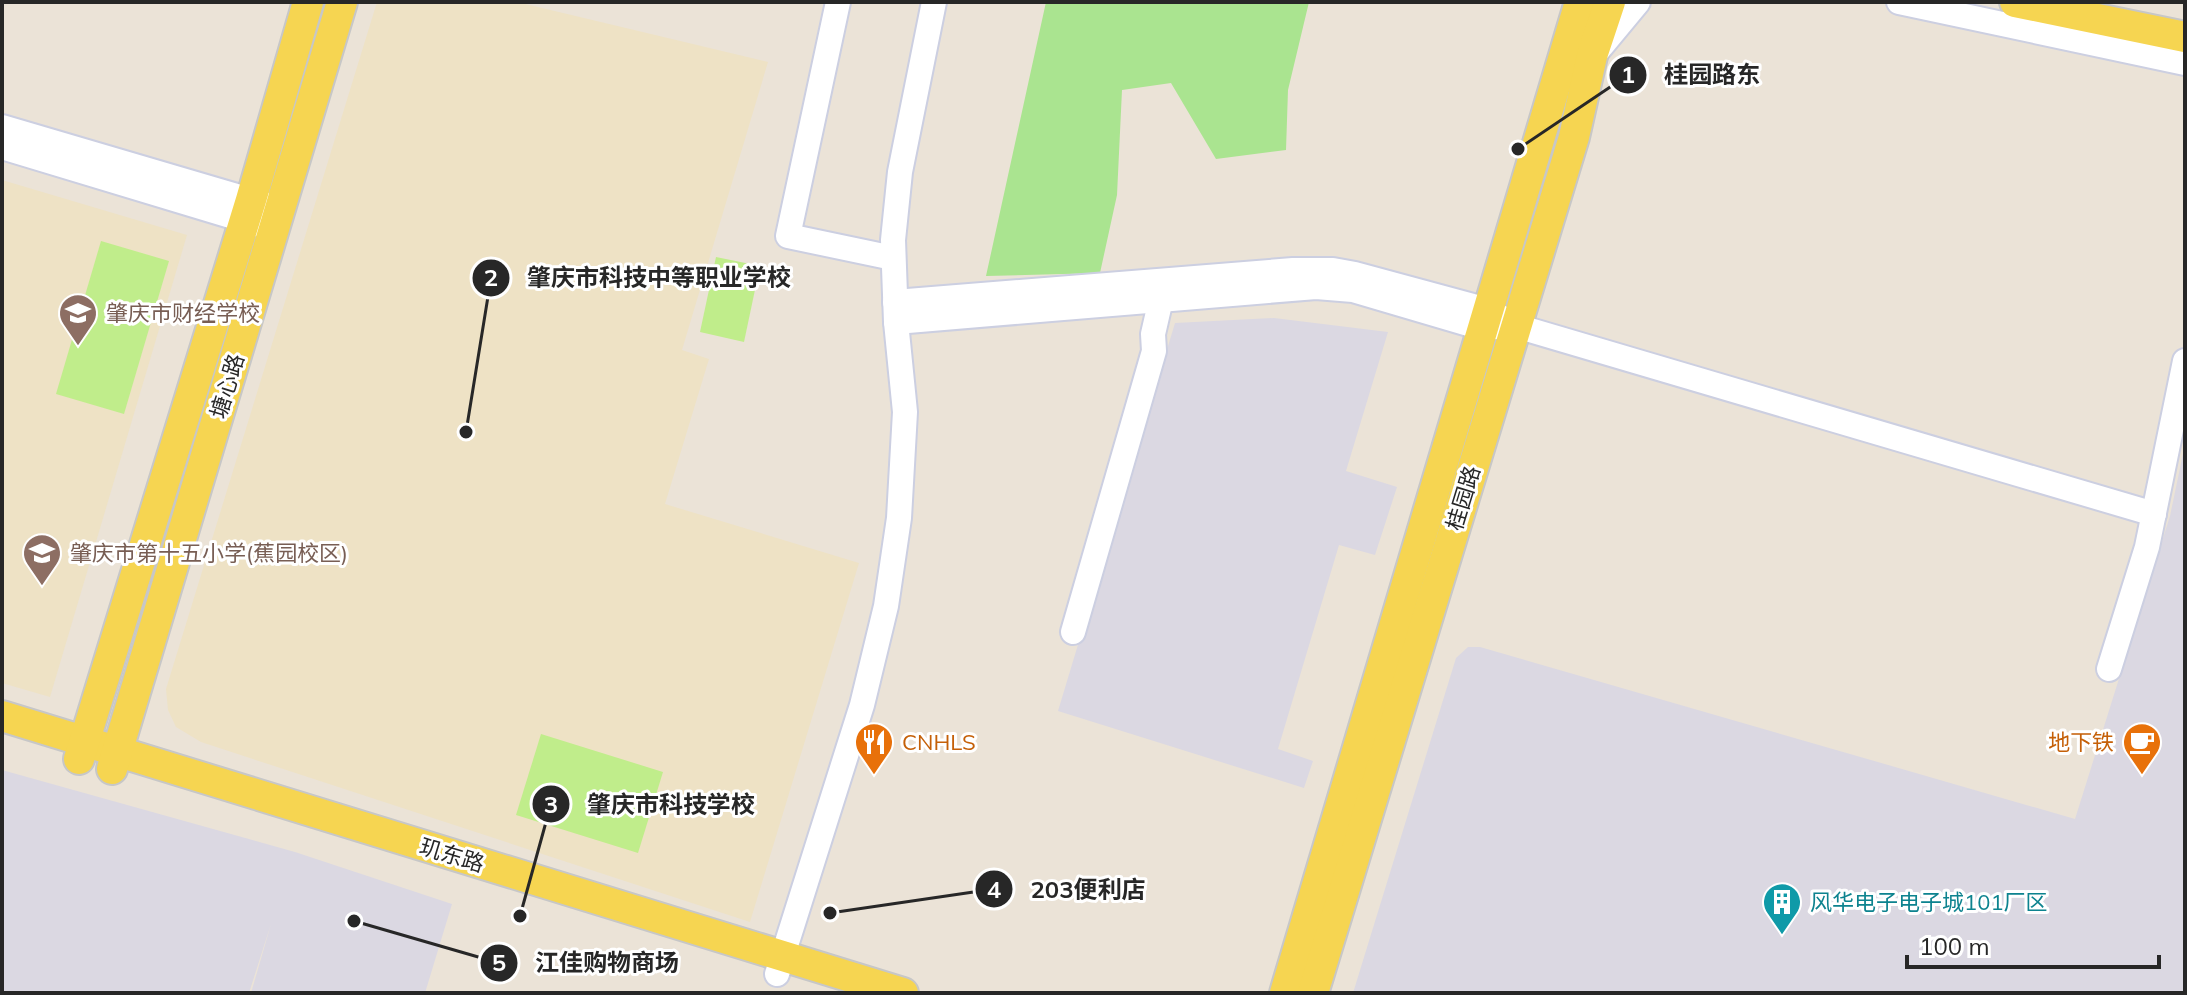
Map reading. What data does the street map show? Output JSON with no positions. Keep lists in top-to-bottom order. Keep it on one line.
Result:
{"streets":{"main road":["塘心路","桂园路","玑东路"]},"crossings":[["塘心路","玑东路"]],"places":{"other":["桂园路东","肇庆市科技中等职业学校","203便利店","肇庆市科技学校","江佳购物商场"],"school or university":["肇庆市财经学校","肇庆市第十五小学(蕉园校区)"],"restaurant":["CNHLS"],"cafe":["地下铁"],"building":["风华电子电子城101厂区"]},"scale_bar":"100 m"}
